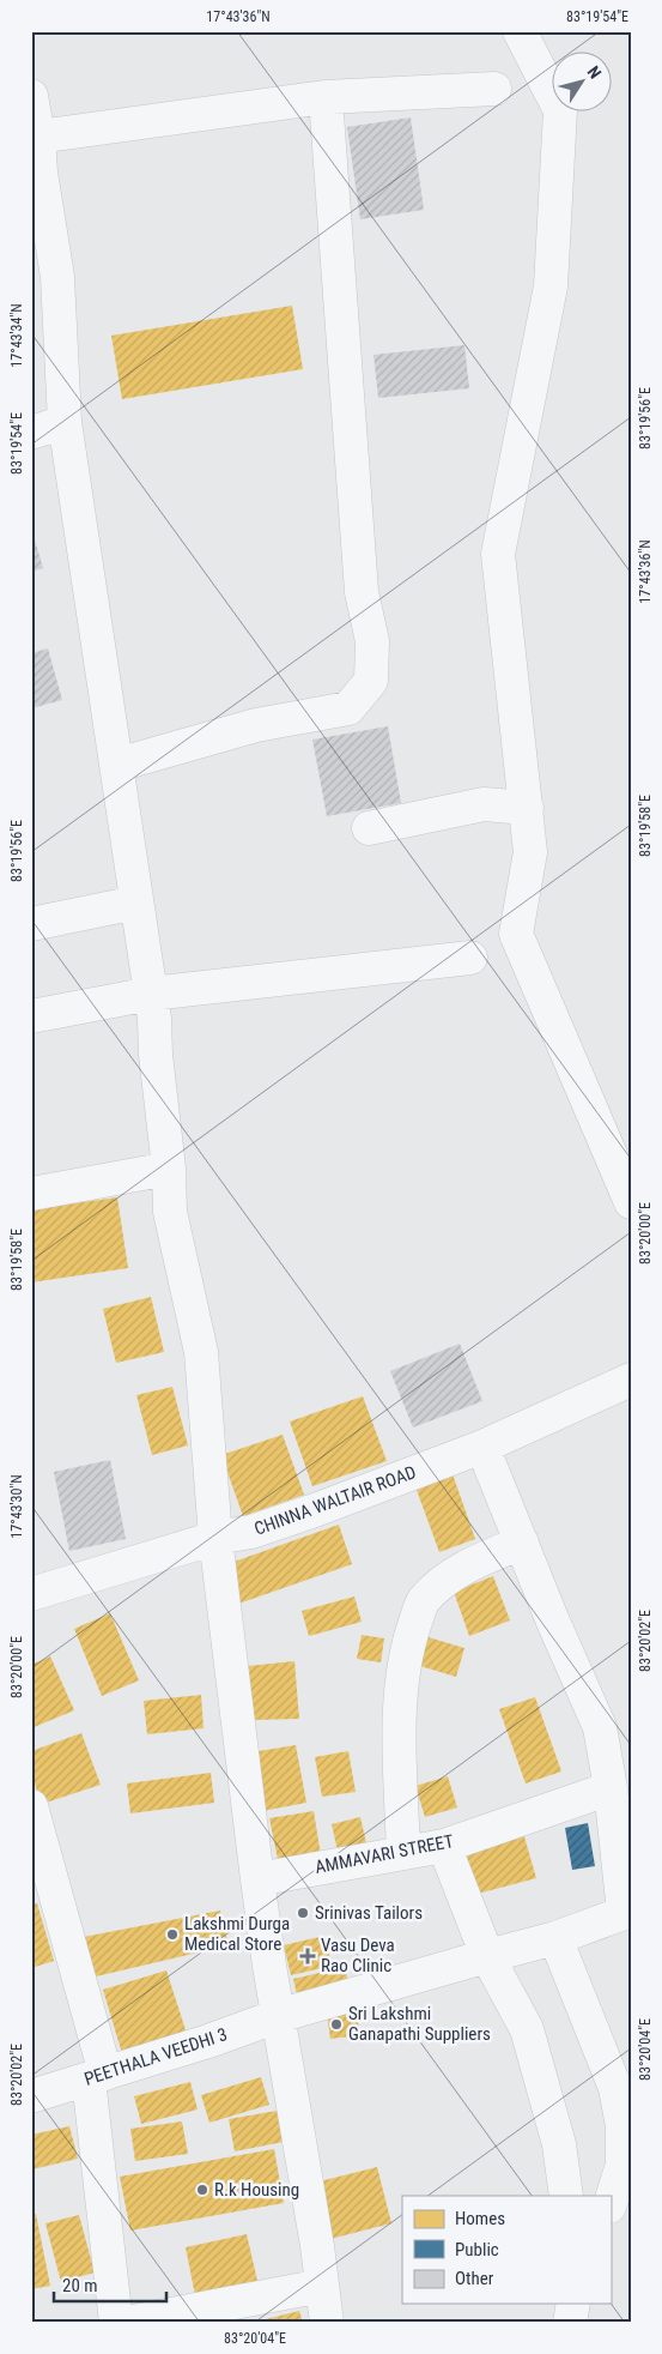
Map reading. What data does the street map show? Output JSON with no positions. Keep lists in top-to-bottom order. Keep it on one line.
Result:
{"streets":{"street":["CHINNA WALTAIR ROAD","AMMAVARI STREET","PEETHALA VEEDHI 3"]},"places":{"other":["Srinivas Tailors","Lakshmi Durga Medical Store","Sri Lakshmi Ganapathi Suppliers","R.k Housing"],"health":["Vasu Deva Rao Clinic"]},"legend":["Homes","Public","Other"],"scale_bar":"20 m","north":"top right","coordinates":["17°43'36\"N","83°19'54\"E","17°43'34\"N","83°19'56\"E","83°19'58\"E","83°20'00\"E","17°43'30\"N","83°20'02\"E","83°20'04\"E"]}
